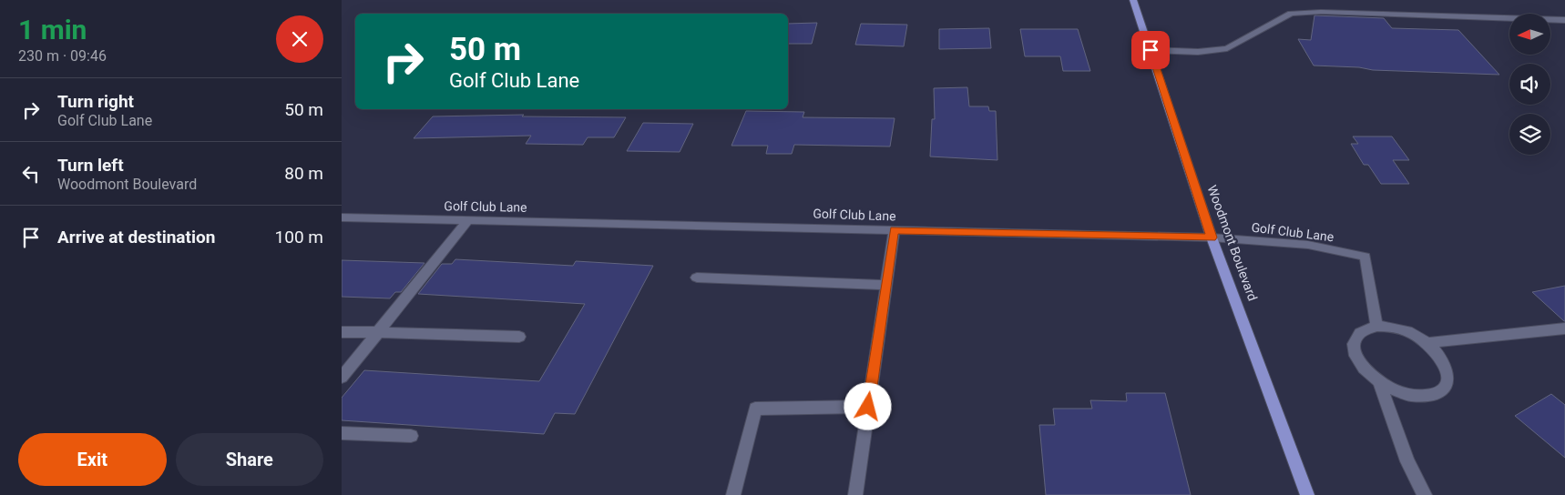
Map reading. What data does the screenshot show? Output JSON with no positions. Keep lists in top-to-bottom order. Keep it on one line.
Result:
{"streets":{"main road":["Woodmont Boulevard"],"street":["Golf Club Lane"]},"crossings":[["Golf Club Lane","Woodmont Boulevard"]],"north":"left","page":{"heading":["1 min","230 m · 09:46"],"turn":["50 m","Golf Club Lane"],"list":[{"name":"Turn right","note":"Golf Club Lane","value":"50 m"},{"name":"Turn left","note":"Woodmont Boulevard","value":"80 m"},{"name":"Arrive at destination","value":"100 m"}],"buttons":["Exit","Share"]}}
